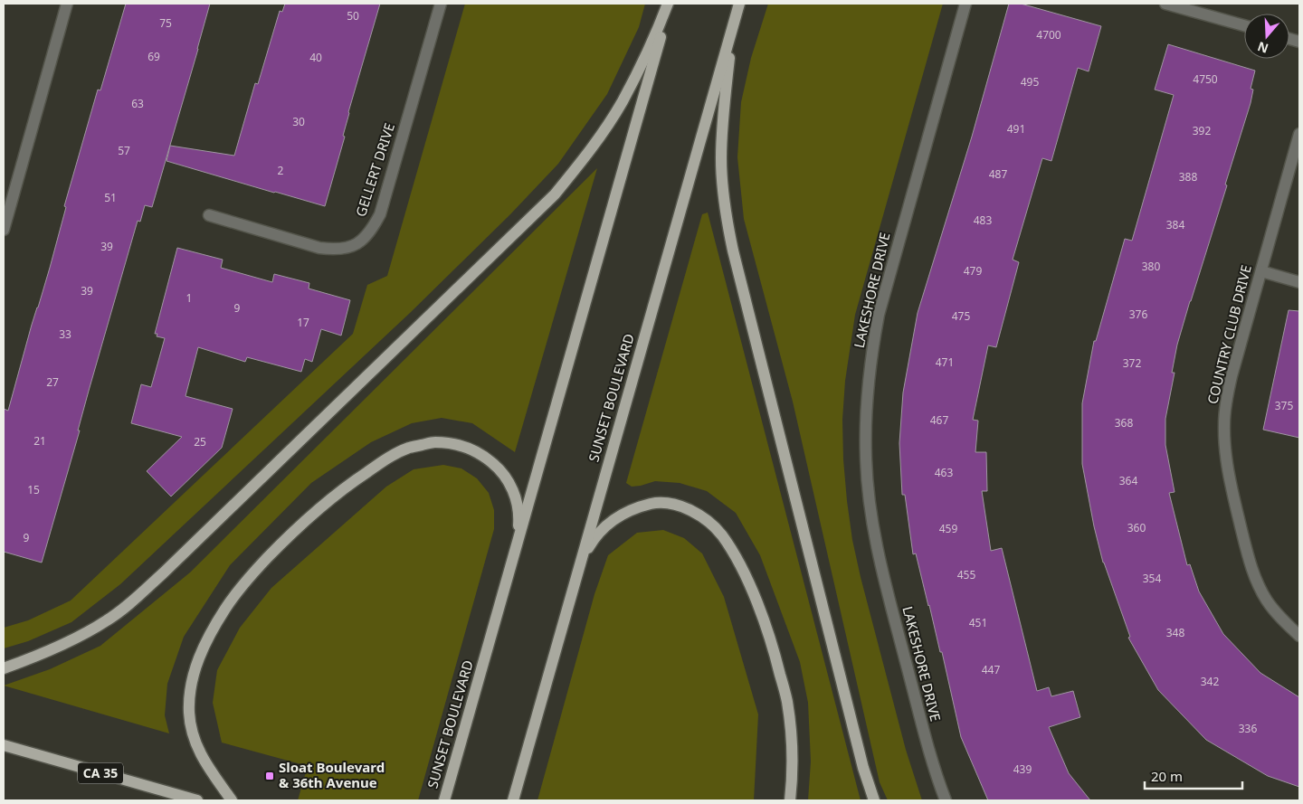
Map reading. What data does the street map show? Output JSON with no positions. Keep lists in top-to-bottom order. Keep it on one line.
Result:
{"streets":{"main road":["SUNSET BOULEVARD","CA 35"],"street":["GELLERT DRIVE","LAKESHORE DRIVE","COUNTRY CLUB DRIVE"]},"places":{"transit":["Sloat Boulevard & 36th Avenue"]},"house_numbers":["50","75","4700","69","40","4750","495","63","30","491","392","57","2","487","388","51","483","384","39","380","479","39","1","9","376","475","17","33","471","372","27","375","467","368","21","25","463","364","15","360","459","9","455","354","451","348","447","342","336","439"],"scale_bar":"20 m","north":"bottom"}
